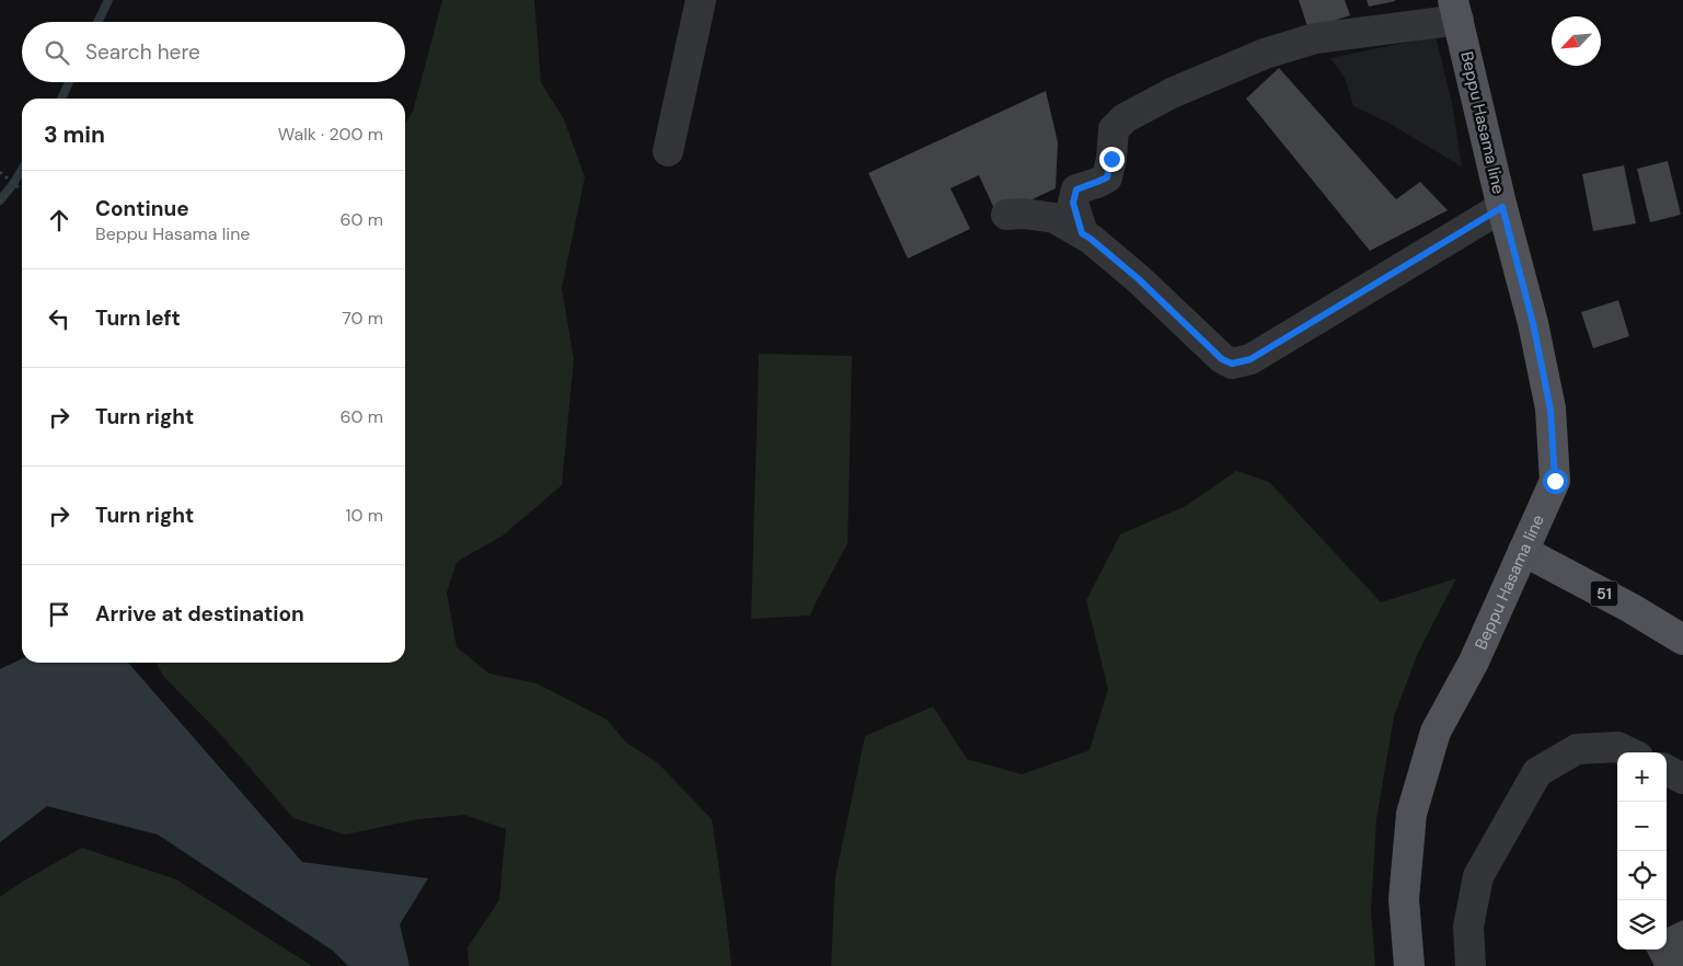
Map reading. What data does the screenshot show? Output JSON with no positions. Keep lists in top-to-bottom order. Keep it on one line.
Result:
{"streets":{"main road":["Beppu Hasama line","51"]},"crossings":[["Beppu Hasama line","51"]],"north":"bottom left","page":{"search":"Search here","heading":["3 min","Walk · 200 m"],"list":[["Continue","Beppu Hasama line","60 m"],["Turn left","70 m"],["Turn right","60 m"],["Turn right","10 m"],"Arrive at destination"],"map_buttons":["+","−"]}}
